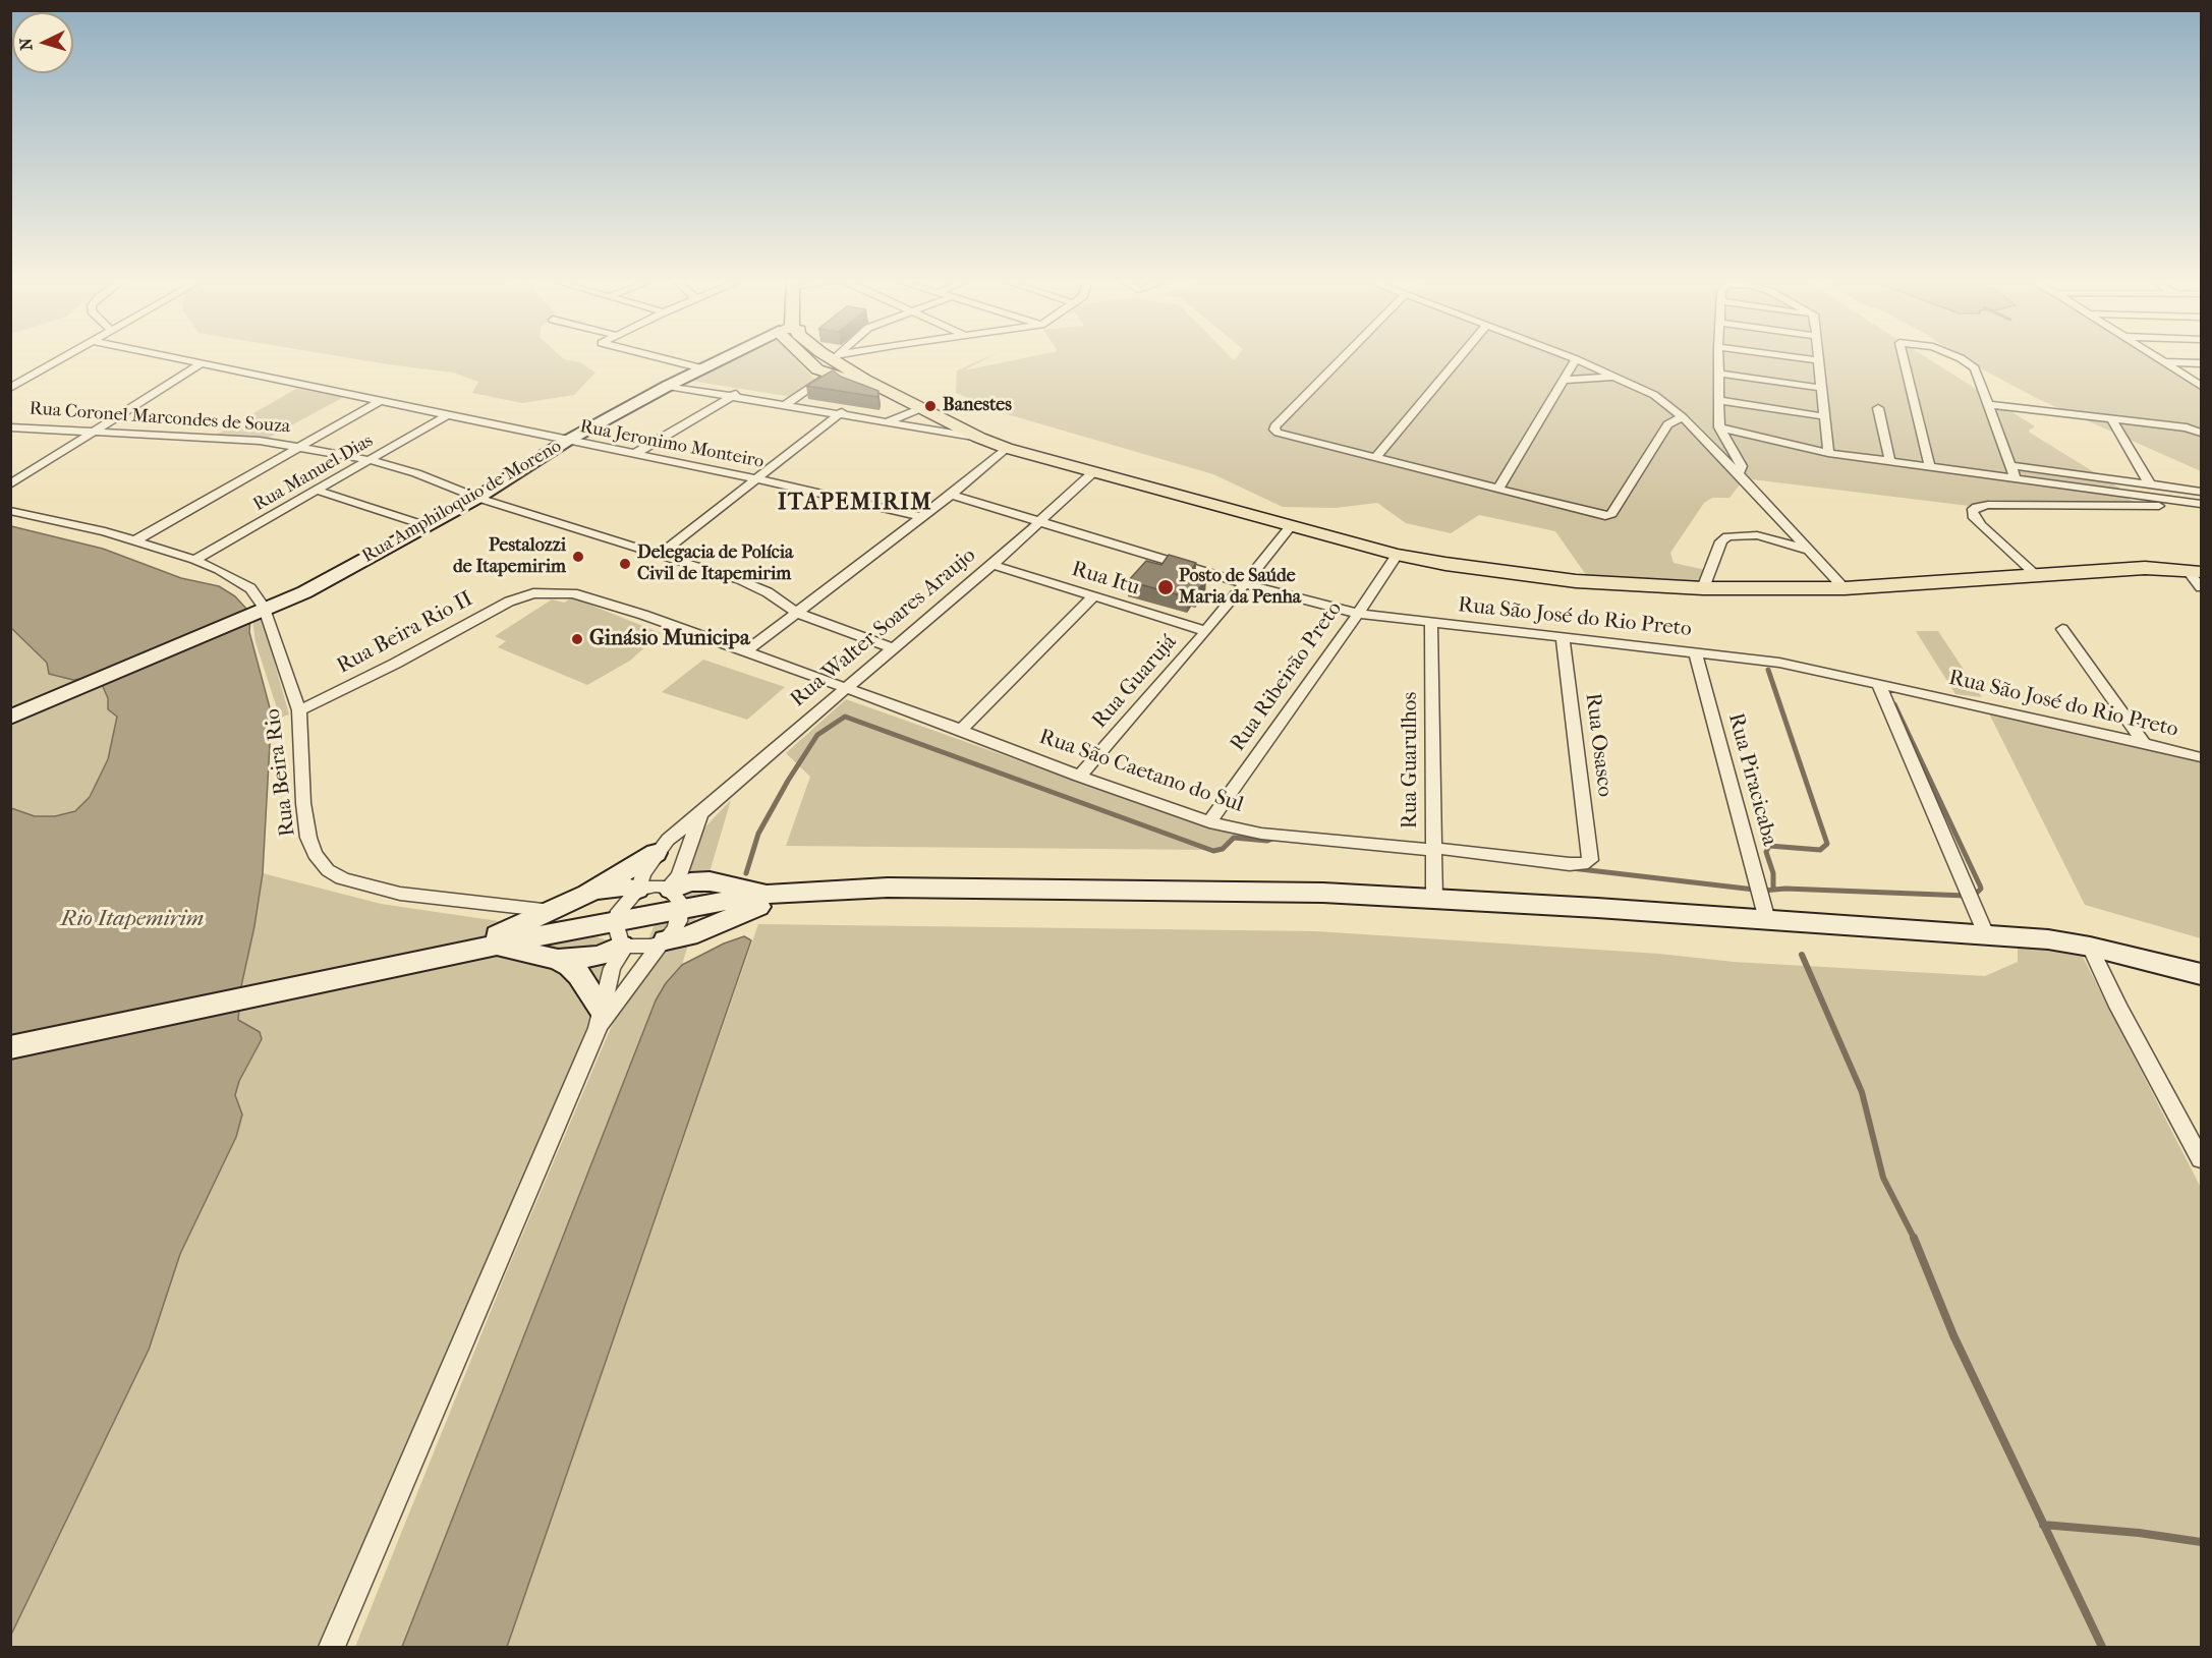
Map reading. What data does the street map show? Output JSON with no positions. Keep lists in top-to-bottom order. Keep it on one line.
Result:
{"streets":{"main road":["Rua Amphiloquio de Moreno"],"street":["Rua Coronel Marcondes de Souza","Rua Jeronimo Monteiro","Rua Manuel Dias","Rua Itu","Rua São José do Rio Preto","Rua Walter Soares Araujo","Rua Beira Rio II","Rua Ribeirão Preto","Rua Guarujá","Rua Osasco","Rua Guarulhos","Rua São Caetano do Sul","Rua Beira Rio","Rua Piracicaba"]},"crossings":[["Rua Coronel Marcondes de Souza","Rua Manuel Dias"],["Rua Coronel Marcondes de Souza","Rua Amphiloquio de Moreno"],["Rua Coronel Marcondes de Souza","Rua Walter Soares Araujo"],["Rua Jeronimo Monteiro","Rua Manuel Dias"],["Rua Jeronimo Monteiro","Rua Amphiloquio de Moreno"],["Rua Manuel Dias","Rua Beira Rio"],["Rua Amphiloquio de Moreno","Rua Beira Rio"],["Rua Itu","Rua Walter Soares Araujo"],["Rua Itu","Rua Guarujá"],["Rua São José do Rio Preto","Rua Walter Soares Araujo"],["Rua São José do Rio Preto","Rua Ribeirão Preto"],["Rua São José do Rio Preto","Rua Guarujá"],["Rua São José do Rio Preto","Rua Osasco"],["Rua São José do Rio Preto","Rua Guarulhos"],["Rua São José do Rio Preto","Rua Piracicaba"],["Rua Walter Soares Araujo","Rua Beira Rio II"],["Rua Walter Soares Araujo","Rua São Caetano do Sul"],["Rua Beira Rio II","Rua São Caetano do Sul"],["Rua Beira Rio II","Rua Beira Rio"],["Rua Ribeirão Preto","Rua São Caetano do Sul"],["Rua Guarujá","Rua São Caetano do Sul"],["Rua Osasco","Rua São Caetano do Sul"],["Rua Guarulhos","Rua São Caetano do Sul"]],"districts":["ITAPEMIRIM"],"water":["Rio Itapemirim"],"places":["Banestes","Pestalozzi de Itapemirim","Delegacia de Polícia Civil de Itapemirim","Posto de Saúde Maria da Penha","Ginásio Municipa"],"north":"left"}
